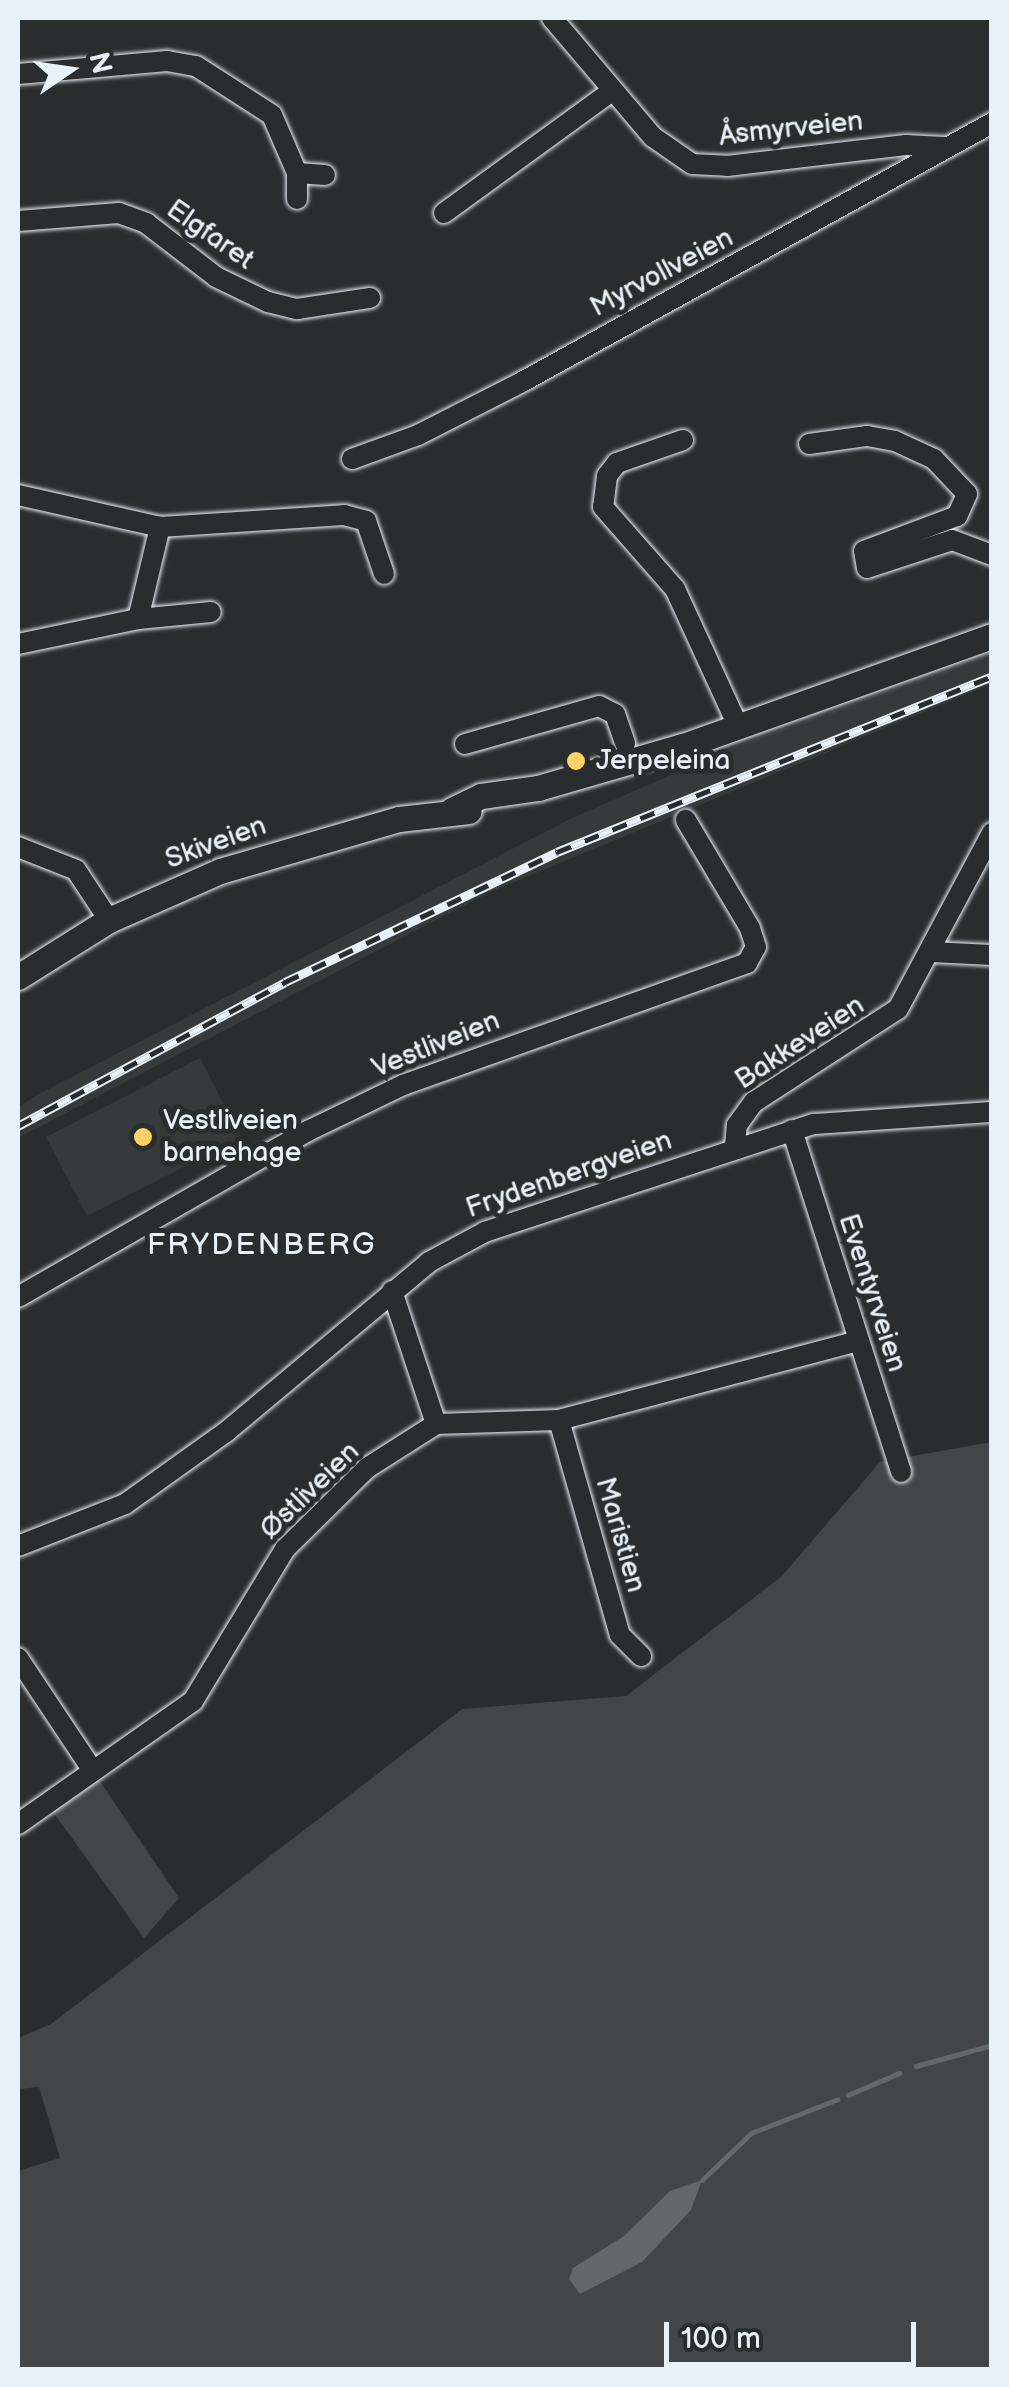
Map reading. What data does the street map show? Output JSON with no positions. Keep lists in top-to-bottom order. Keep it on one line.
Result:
{"streets":{"main road":["Skiveien"],"street":["Åsmyrveien","Elgfaret","Myrvollveien","Bakkeveien","Vestliveien","Frydenbergveien","Eventyrveien","Østliveien","Maristien"]},"crossings":[["Åsmyrveien","Myrvollveien"],["Bakkeveien","Frydenbergveien"],["Frydenbergveien","Eventyrveien"]],"districts":["FRYDENBERG"],"places":["Jerpeleina","Vestliveien barnehage"],"scale_bar":"100 m","north":"right"}
